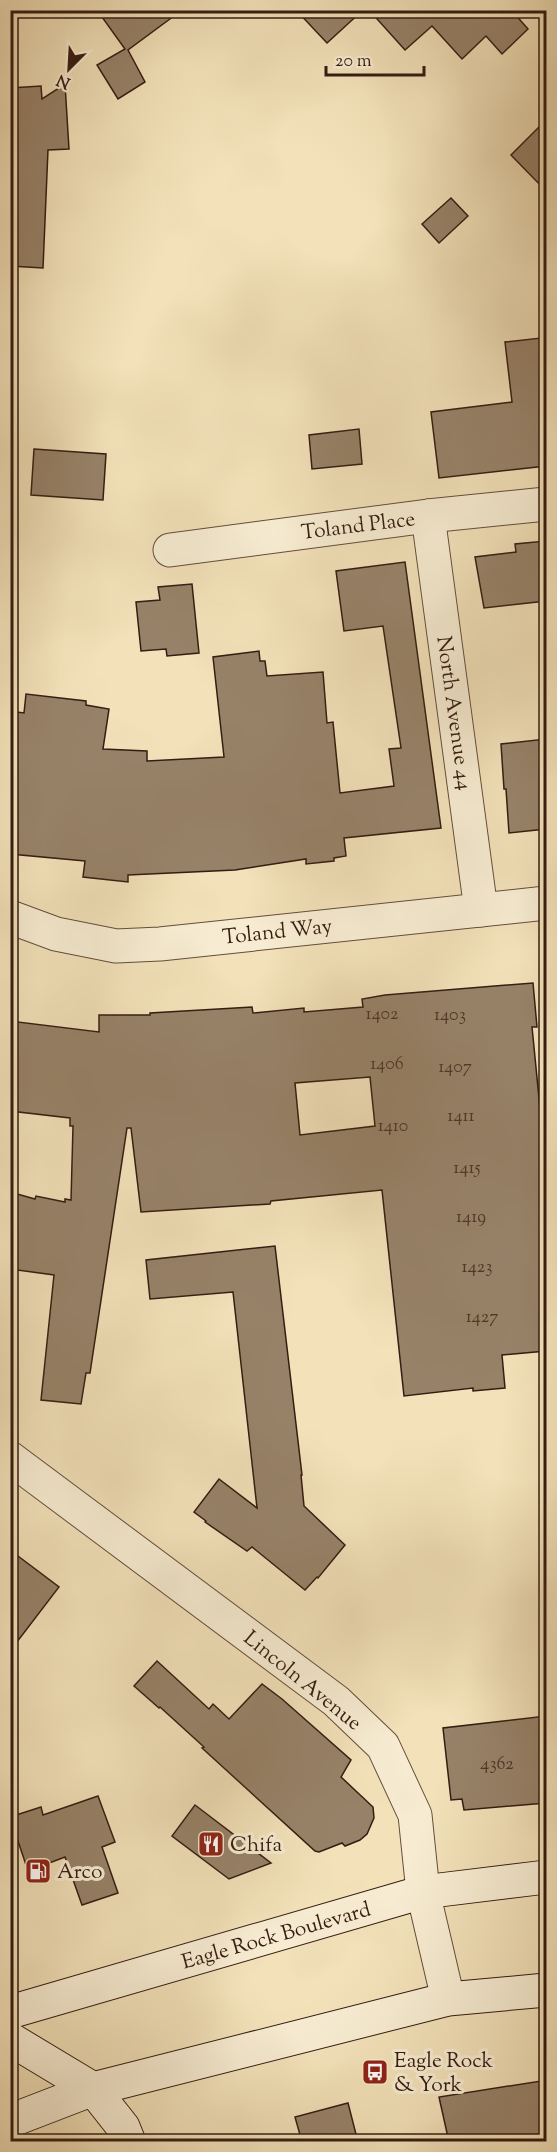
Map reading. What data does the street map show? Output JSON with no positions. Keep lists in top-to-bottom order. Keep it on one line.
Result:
{"streets":{"street":["Toland Place","North Avenue 44","Toland Way","Lincoln Avenue","Eagle Rock Boulevard"]},"crossings":[["Toland Place","North Avenue 44"],["North Avenue 44","Toland Way"],["Lincoln Avenue","Eagle Rock Boulevard"]],"places":{"restaurant":["Chifa"],"fuel station":["Arco"],"bus stop":["Eagle Rock & York"]},"house_numbers":["1402","1403","1406","1407","1411","1410","1415","1419","1423","1427","4362"],"scale_bar":"20 m","north":"bottom left"}
